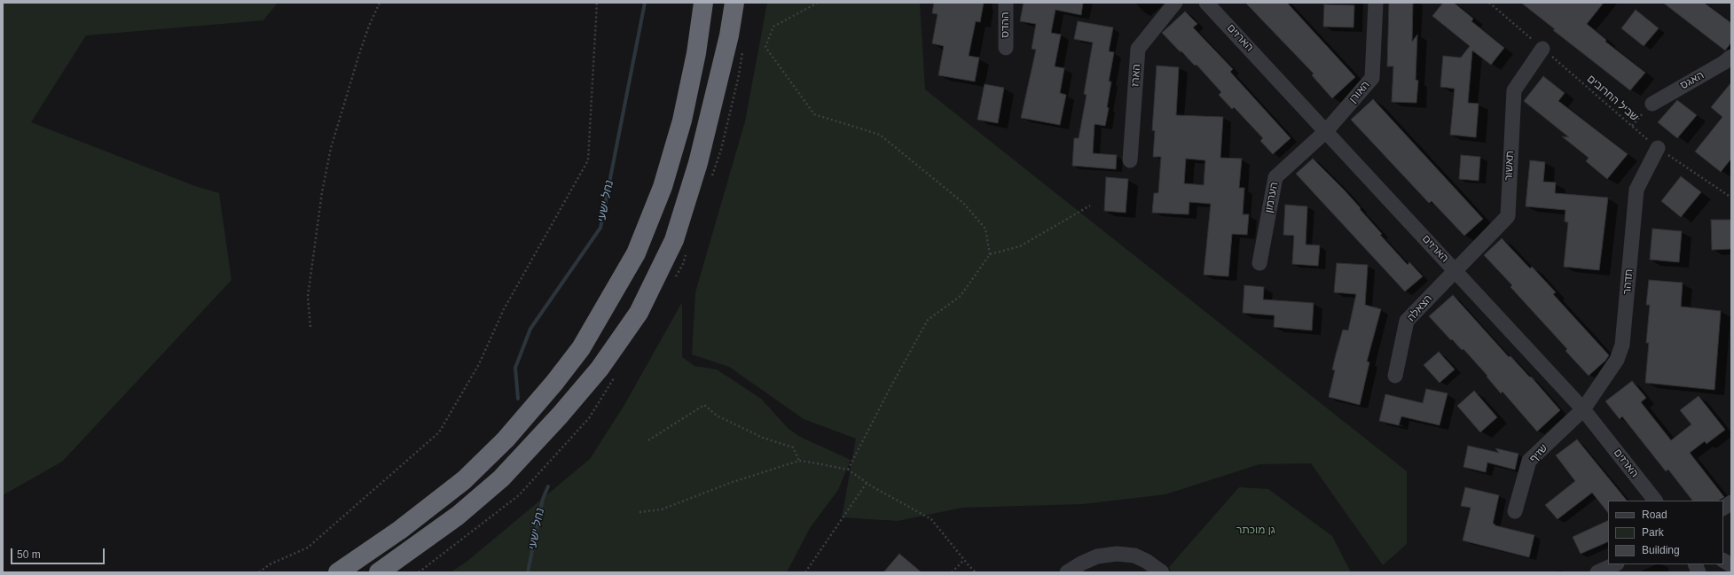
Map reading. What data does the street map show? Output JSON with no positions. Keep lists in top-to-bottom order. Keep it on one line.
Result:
{"streets":{"street":["ההדס","הארזים","הארז","האגס","האורן","תאשור","הערמון","תדהר","הצאלה","שזיף"],"path":["שביל החרובים"]},"crossings":[["הארזים","האורן"],["הארזים","תאשור"],["הארזים","הערמון"],["הארזים","תדהר"],["הארזים","הצאלה"],["הארזים","שזיף"],["האורן","הערמון"],["שביל החרובים","תאשור"],["שביל החרובים","תדהר"],["תאשור","הצאלה"],["תדהר","שזיף"]],"water":["נחל ישעי"],"parks":["גן מוכתר"],"legend":["Road","Park","Building"],"scale_bar":"50 m"}
